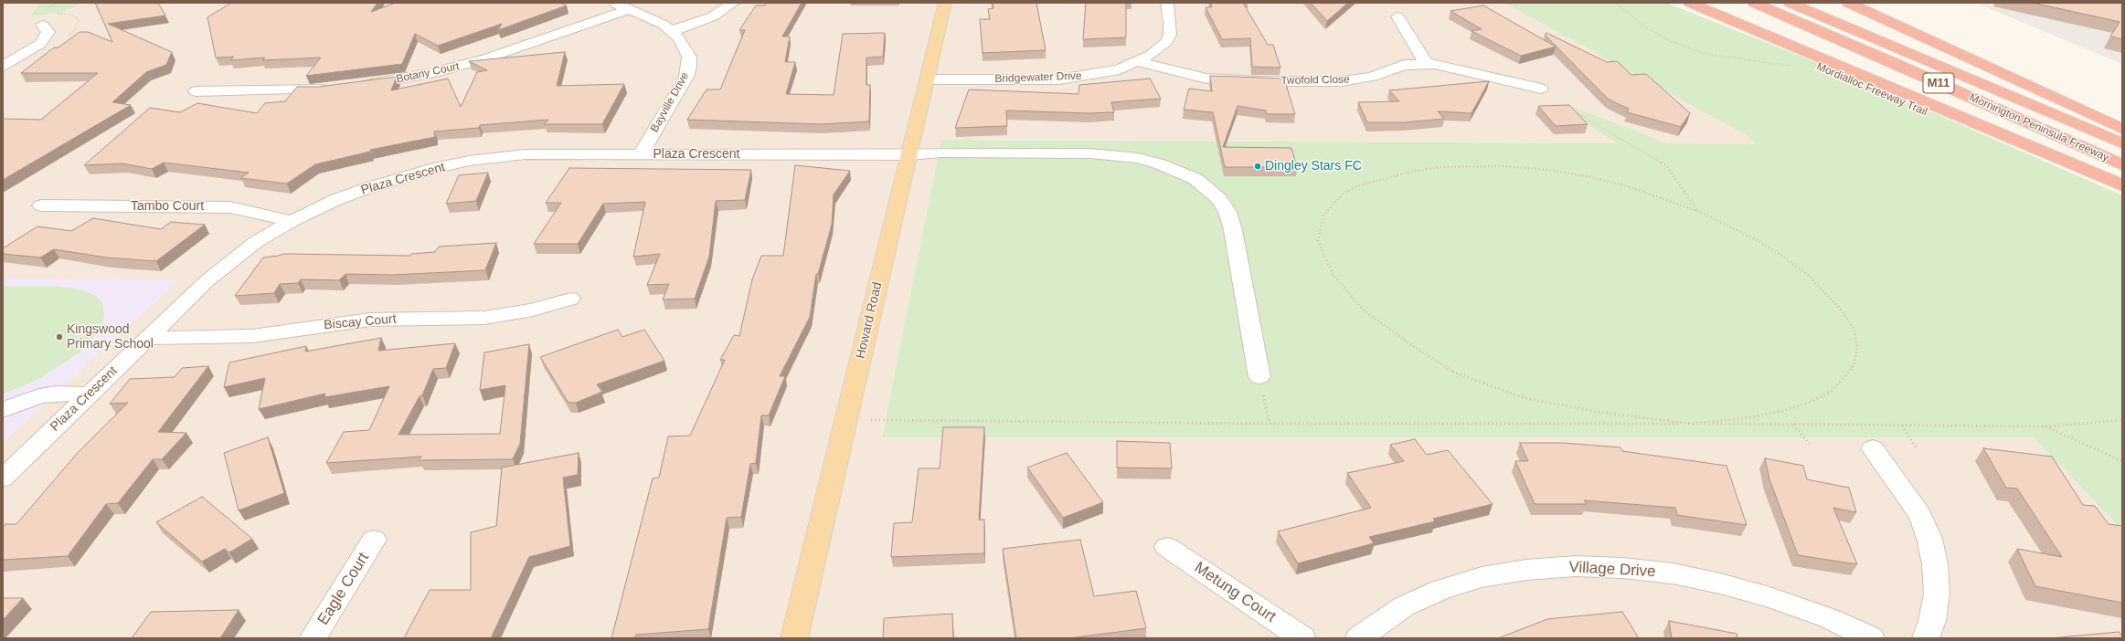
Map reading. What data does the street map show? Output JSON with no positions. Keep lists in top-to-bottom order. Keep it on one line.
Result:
{"streets":{"highway":["M11","Mornington Peninsula Freeway"],"main road":["Howard Road"],"street":["Botany Court","Bridgewater Drive","Twofold Close","Bayville Drive","Plaza Crescent","Tambo Court","Biscay Court","Village Drive","Eagle Court","Metung Court"]},"crossings":[["Botany Court","Bayville Drive"],["Bridgewater Drive","Twofold Close"],["Bridgewater Drive","Howard Road"],["Bayville Drive","Plaza Crescent"],["Plaza Crescent","Tambo Court"],["Plaza Crescent","Howard Road"],["Plaza Crescent","Biscay Court"]],"places":["Dingley Stars FC","Kingswood Primary School"]}
